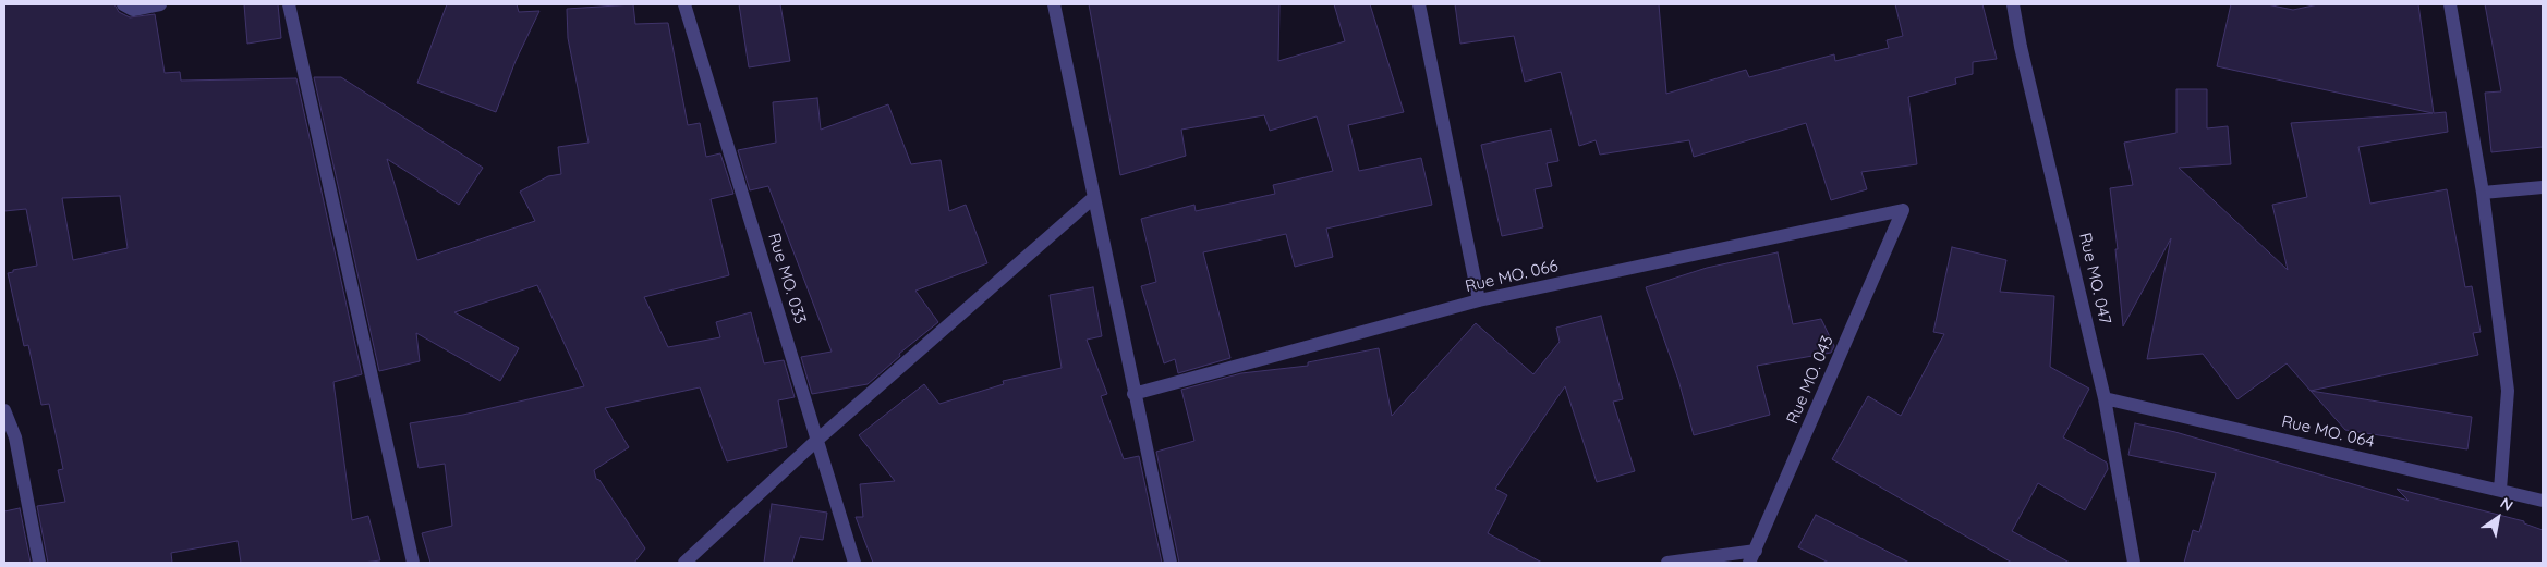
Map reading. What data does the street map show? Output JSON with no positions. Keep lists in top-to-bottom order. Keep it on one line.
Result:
{"streets":{"street":["Rue MO. 066","Rue MO. 033","Rue MO. 047","Rue MO. 043","Rue MO. 064"]},"crossings":[["Rue MO. 066","Rue MO. 043"],["Rue MO. 047","Rue MO. 064"]],"north":"top right"}
